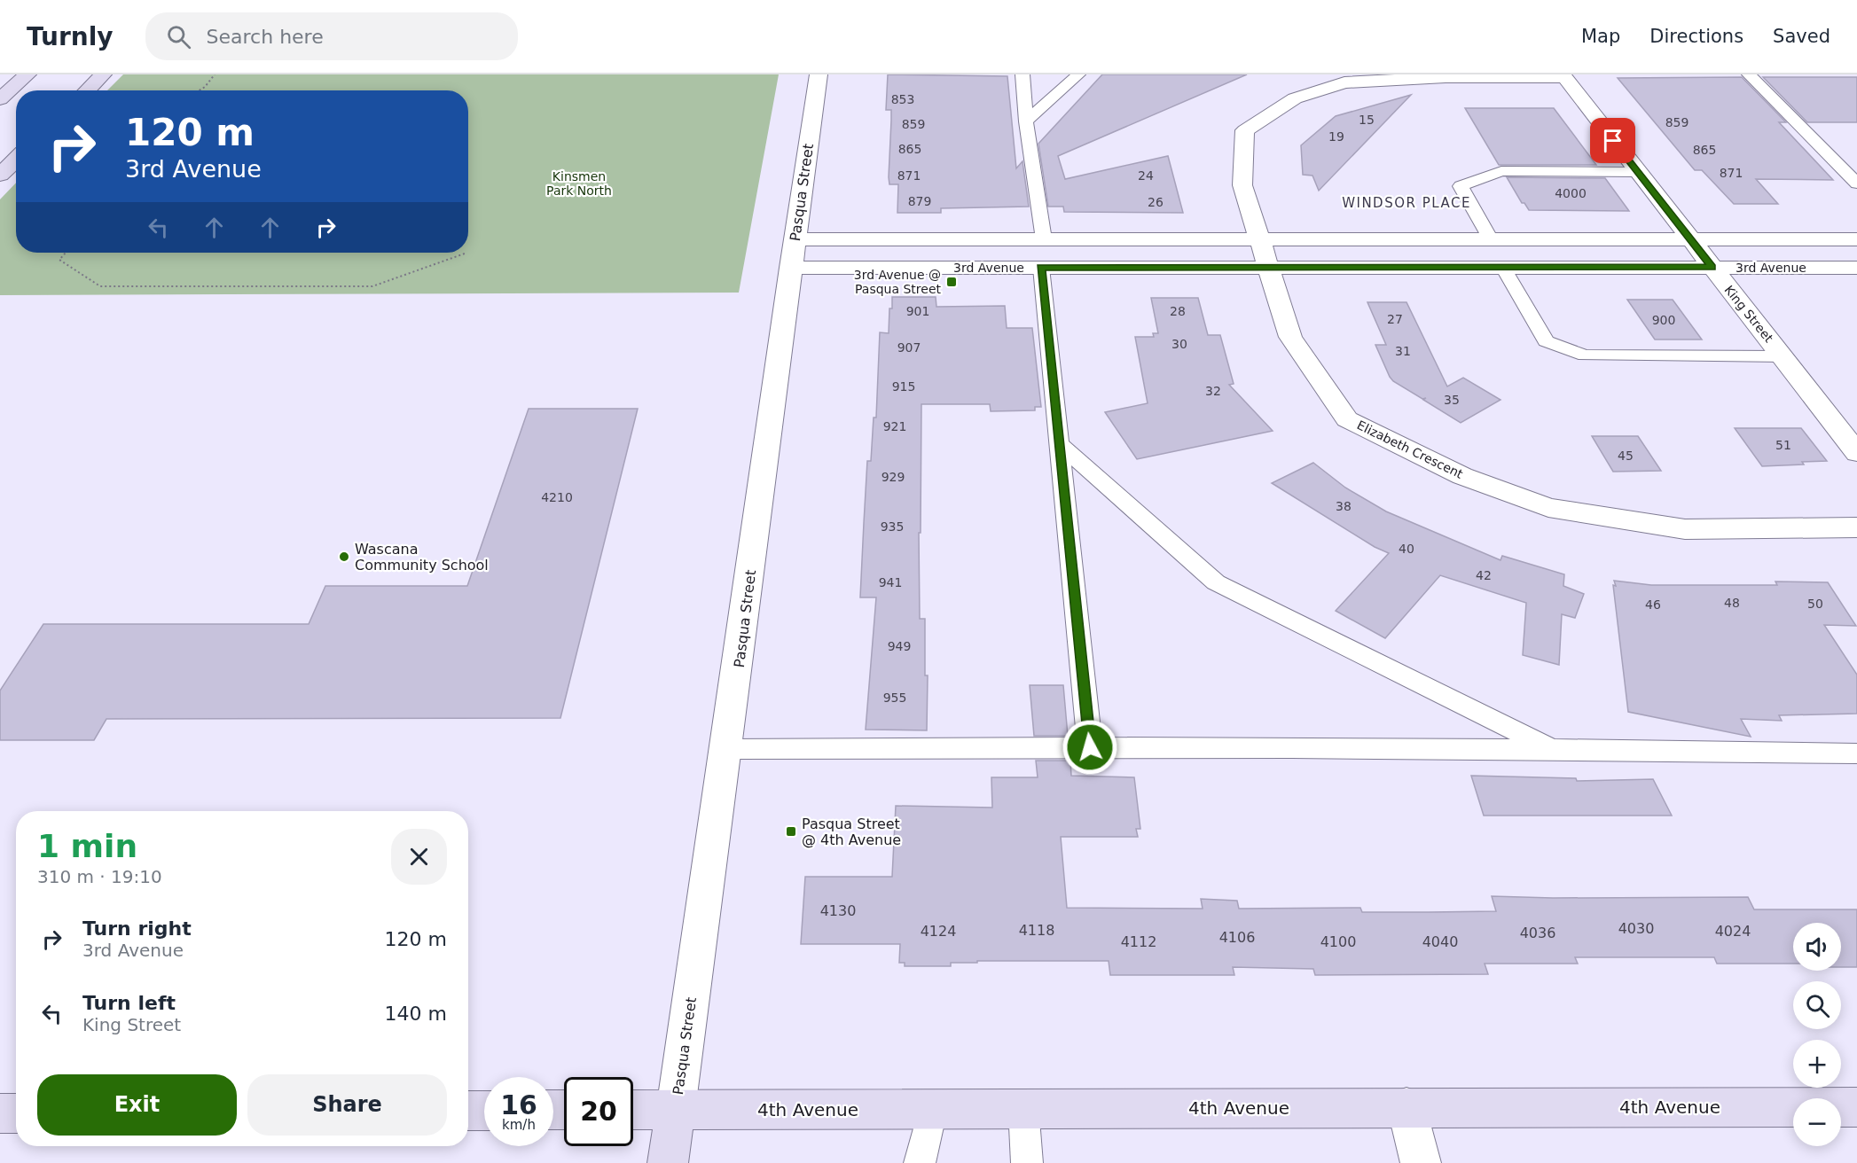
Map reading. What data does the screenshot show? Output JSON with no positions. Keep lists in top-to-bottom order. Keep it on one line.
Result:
{"streets":{"street":["Pasqua Street","3rd Avenue","King Street","Elizabeth Crescent","4th Avenue"]},"crossings":[["Pasqua Street","3rd Avenue"],["Pasqua Street","4th Avenue"],["3rd Avenue","King Street"],["3rd Avenue","Elizabeth Crescent"],["King Street","Elizabeth Crescent"]],"districts":["WINDSOR PLACE"],"parks":["Kinsmen Park North"],"places":{"transit":["3rd Avenue @ Pasqua Street","Pasqua Street @ 4th Avenue"],"other":["Wascana Community School"]},"house_numbers":["853","15","859","859","19","865","865","871","871","24","4000","879","26","901","28","27","900","30","907","31","915","32","35","921","51","45","929","4210","38","935","40","42","941","48","50","46","949","955","4130","4030","4118","4124","4024","4036","4106","4112","4100","4040"],"page":{"header":"Turnly","search":"Search here","nav":["Map","Directions","Saved"],"turn":["120 m","3rd Avenue"],"heading":["1 min","310 m · 19:10"],"list":[{"name":"Turn right","note":"3rd Avenue","value":"120 m"},{"name":"Turn left","note":"King Street","value":"140 m"}],"map_buttons":["+","−"],"buttons":["Exit","Share"],"speed":"16 km/h","limit":"20"}}
